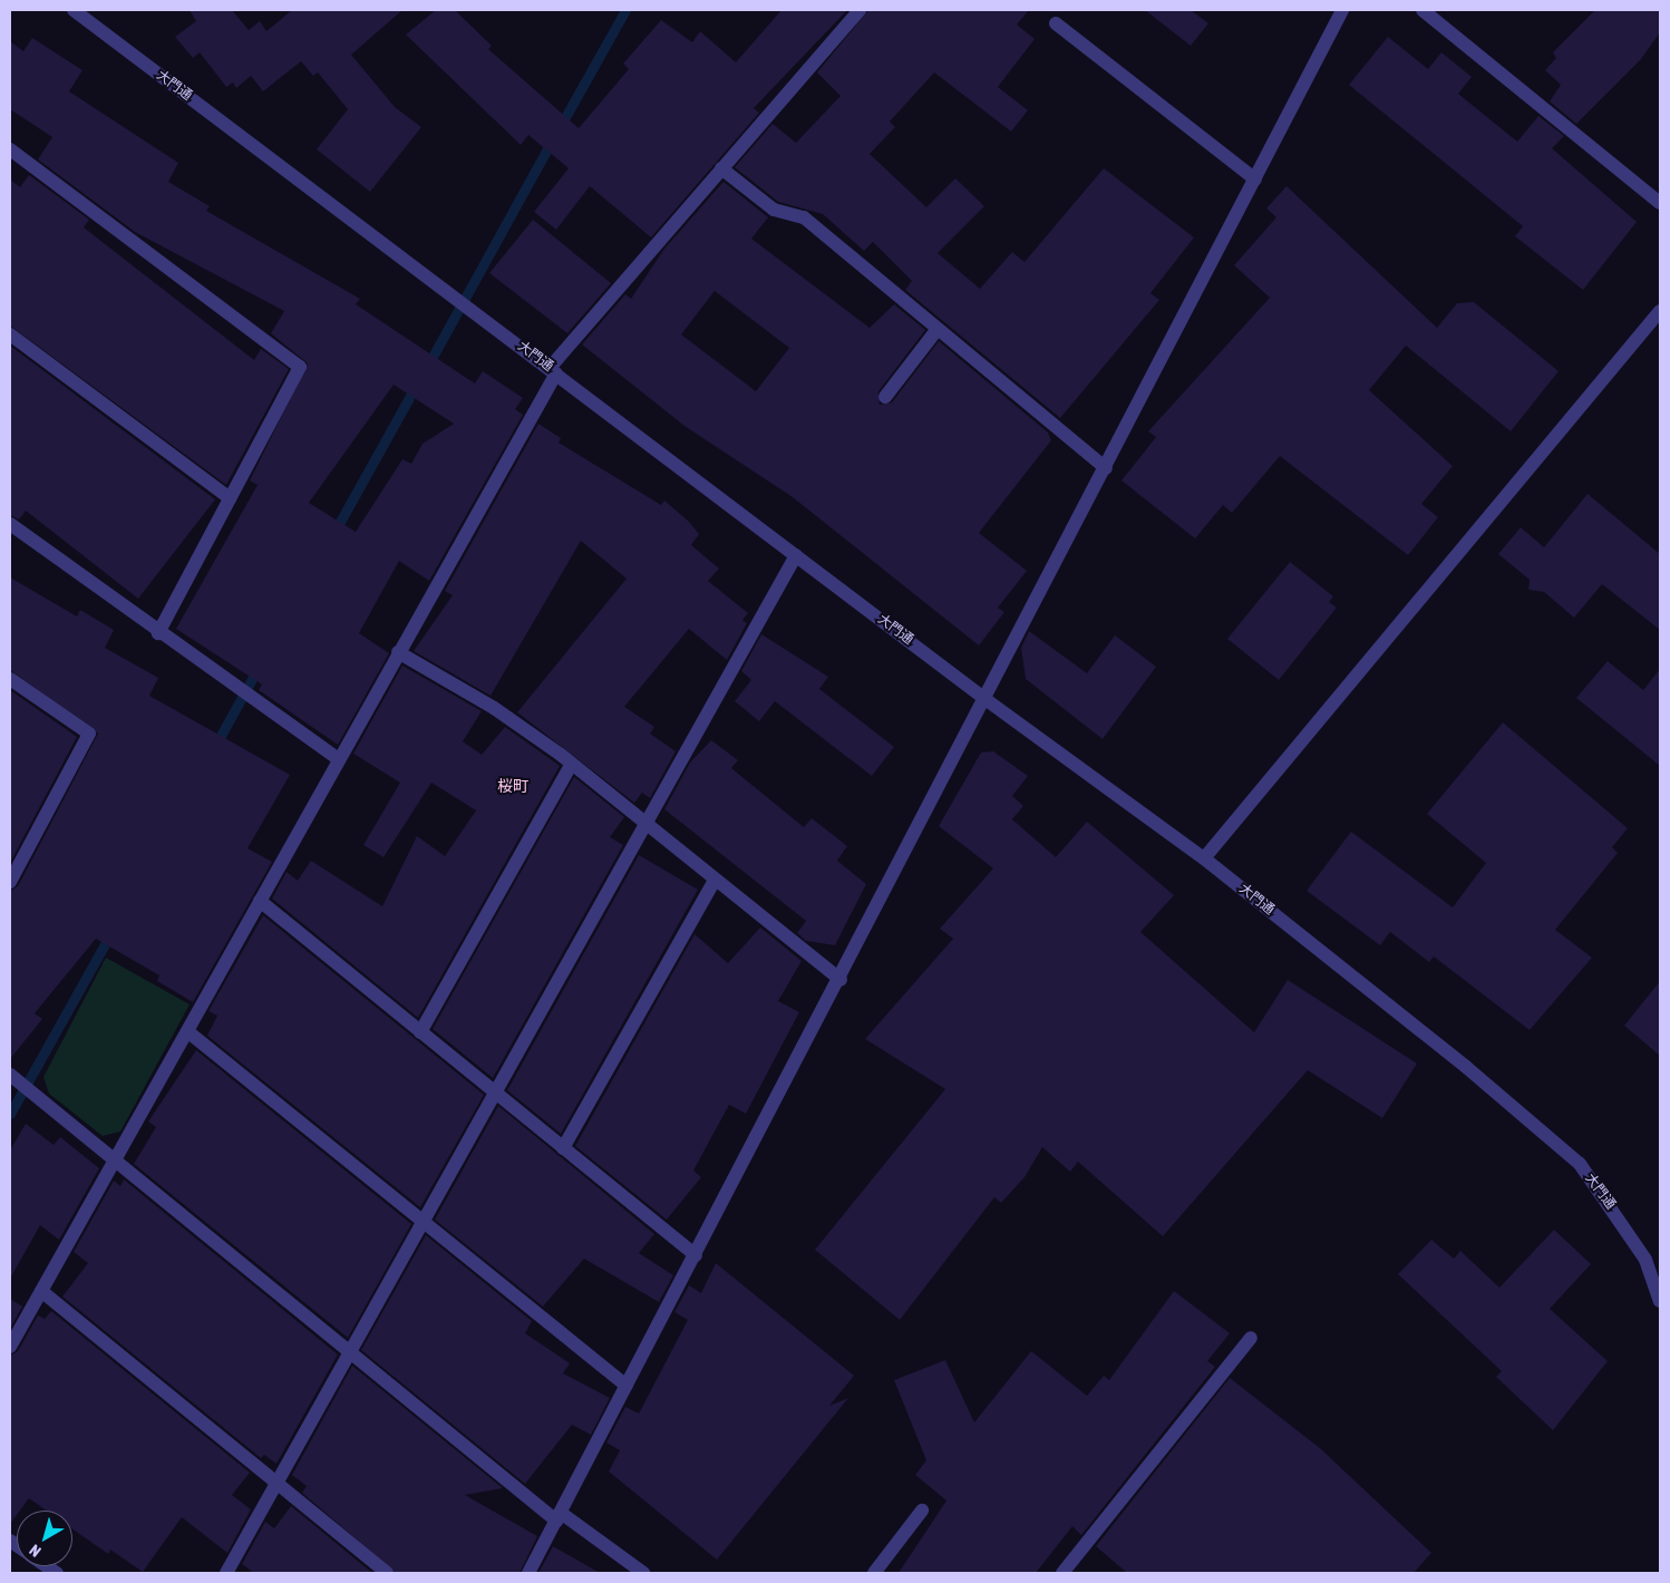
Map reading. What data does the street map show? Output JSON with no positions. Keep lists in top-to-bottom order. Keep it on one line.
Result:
{"streets":{"street":["大門通"]},"districts":["桜町"],"north":"bottom left"}
